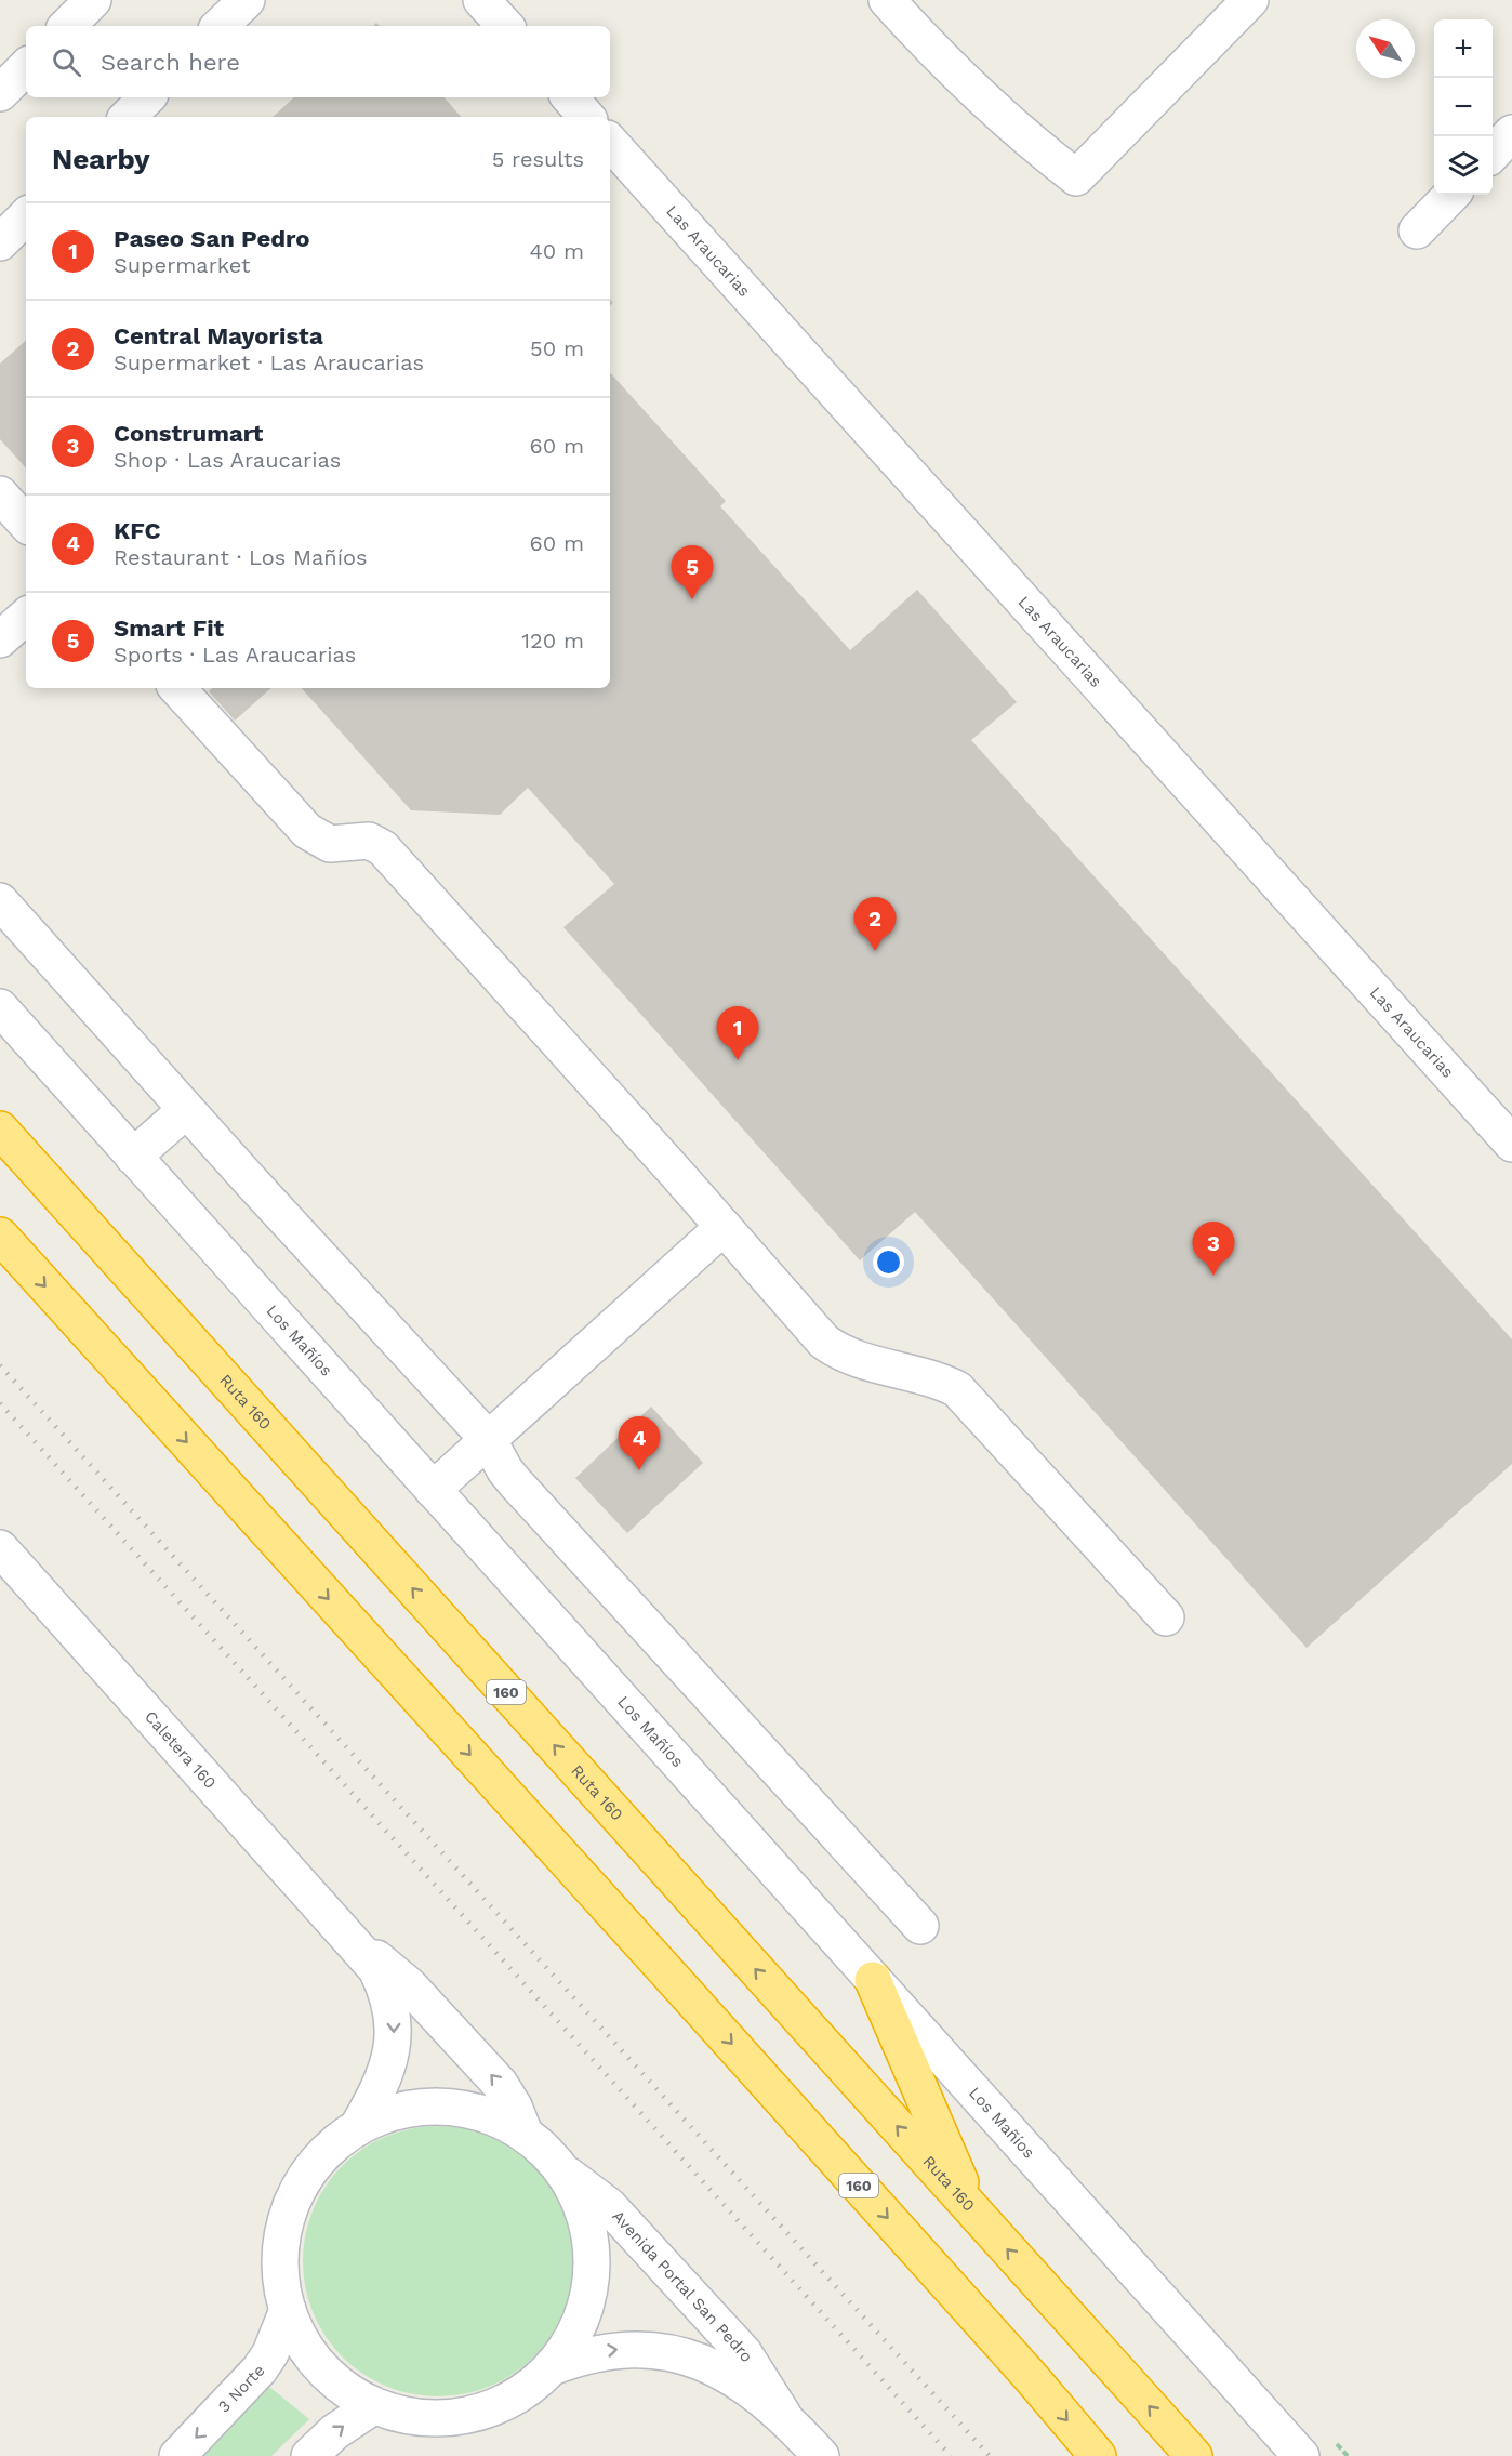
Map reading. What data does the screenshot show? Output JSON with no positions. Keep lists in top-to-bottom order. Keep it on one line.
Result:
{"streets":{"highway":["Ruta 160","160"],"street":["Las Araucarias","Los Mañíos","Caletera 160","Avenida Portal San Pedro","3 Norte"]},"north":"top left","page":{"map_buttons":["+","−"],"search":"Search here","heading":["Nearby","5 results"],"list":[{"mark":"1","name":"Paseo San Pedro","note":"Supermarket","value":"40 m"},{"mark":"2","name":"Central Mayorista","note":"Supermarket · Las Araucarias","value":"50 m"},{"mark":"3","name":"Construmart","note":"Shop · Las Araucarias","value":"60 m"},{"mark":"4","name":"KFC","note":"Restaurant · Los Mañíos","value":"60 m"},{"mark":"5","name":"Smart Fit","note":"Sports · Las Araucarias","value":"120 m"}],"pins":["5","2","1","3","4"]}}
